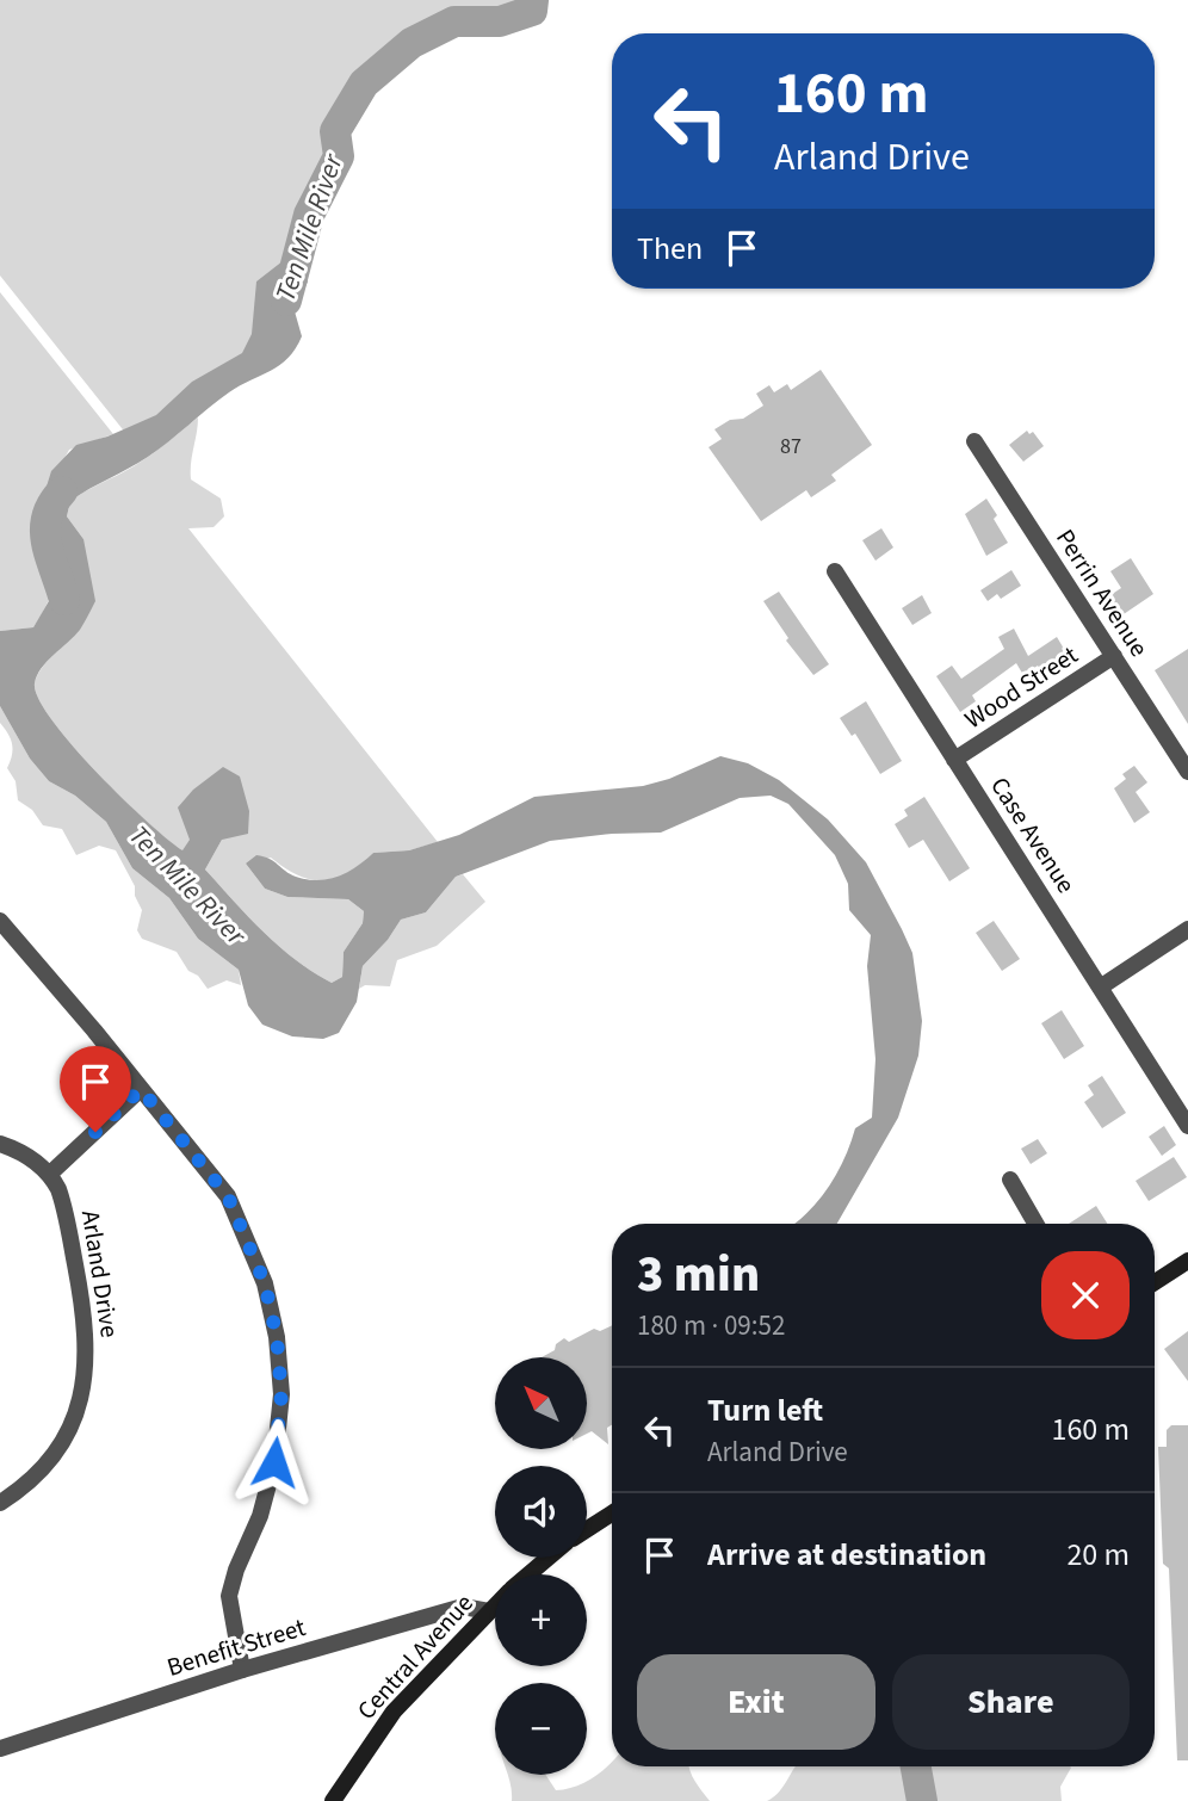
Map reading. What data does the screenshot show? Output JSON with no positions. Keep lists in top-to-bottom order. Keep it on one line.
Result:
{"streets":{"main road":["Central Avenue"],"street":["Perrin Avenue","Wood Street","Case Avenue","Arland Drive","Benefit Street"]},"crossings":[["Perrin Avenue","Wood Street"],["Wood Street","Case Avenue"],["Benefit Street","Central Avenue"]],"water":["Ten Mile River"],"house_numbers":["87"],"north":"top left","page":{"turn":["160 m","Arland Drive"],"then":"Then","heading":["3 min","180 m · 09:52"],"map_buttons":["+","−"],"list":[{"name":"Turn left","note":"Arland Drive","value":"160 m"},{"name":"Arrive at destination","value":"20 m"}],"buttons":["Exit","Share"]}}
